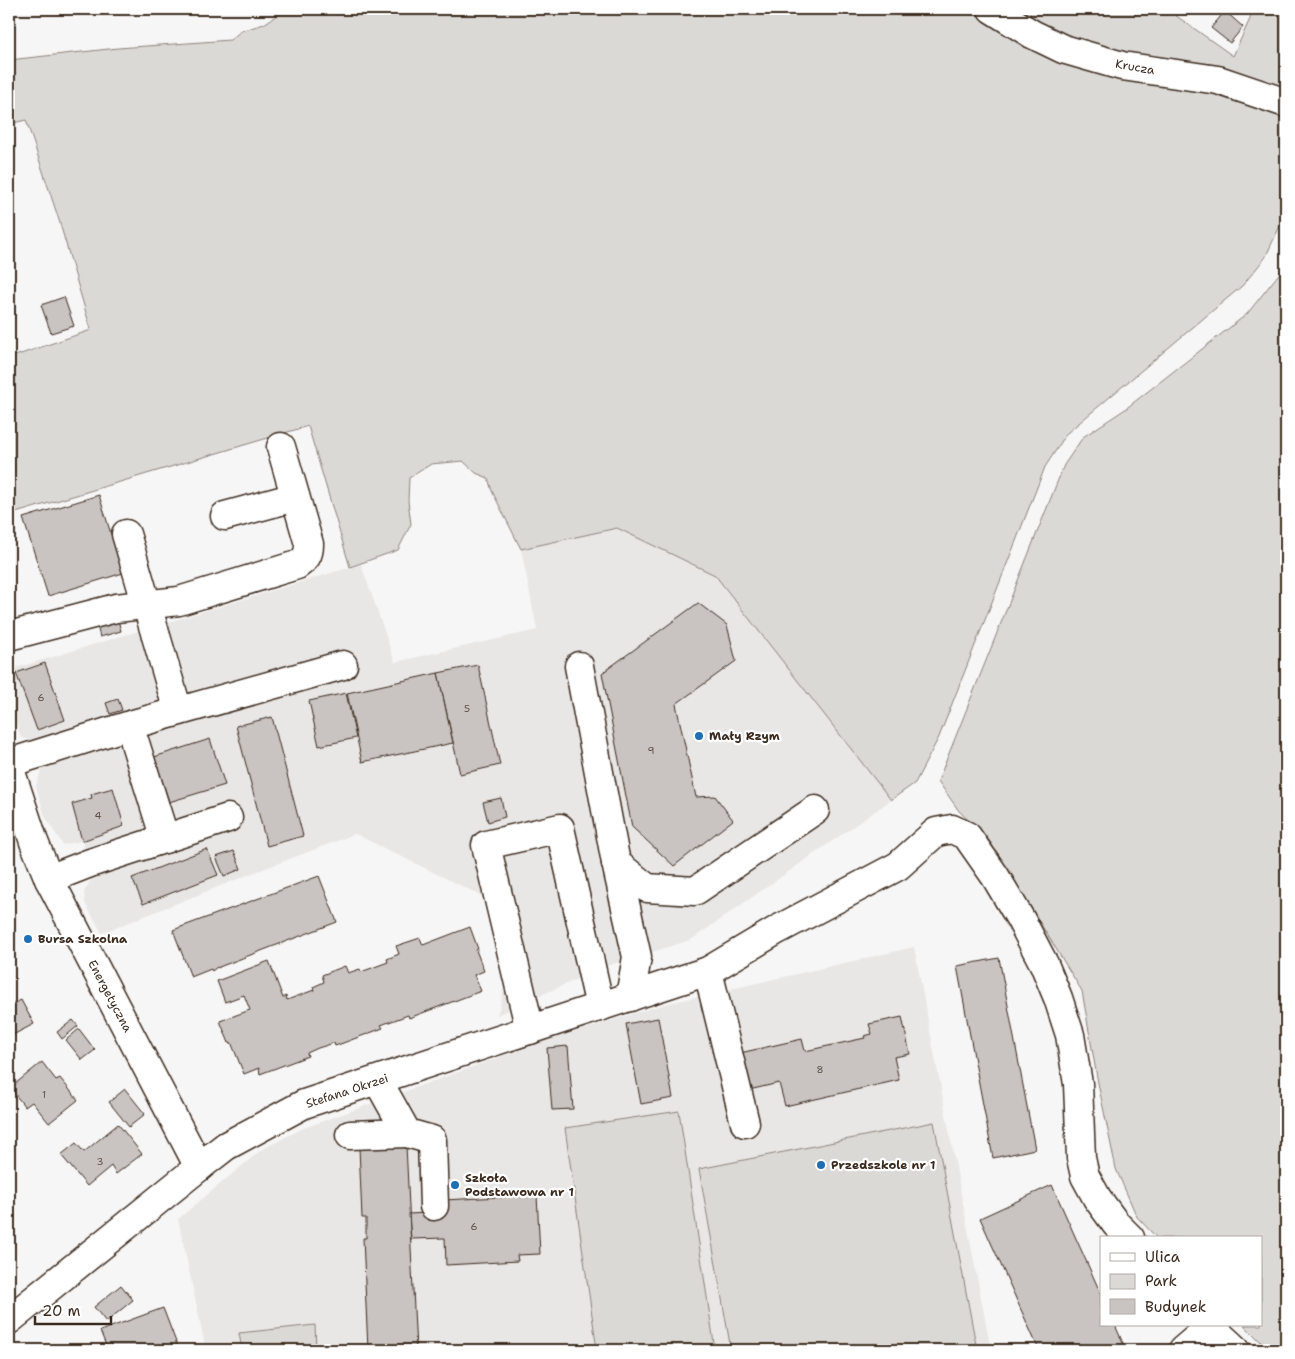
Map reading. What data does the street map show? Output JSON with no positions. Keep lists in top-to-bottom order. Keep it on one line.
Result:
{"streets":{"street":["Krucza","Energetyczna","Stefana Okrzei"]},"crossings":[["Energetyczna","Stefana Okrzei"]],"places":["Mały Rzym","Bursa Szkolna","Przedszkole nr 1","Szkoła Podstawowa nr 1"],"house_numbers":["6","5","9","4","8","1","3","6"],"legend":["Ulica","Park","Budynek"],"scale_bar":"20 m"}
